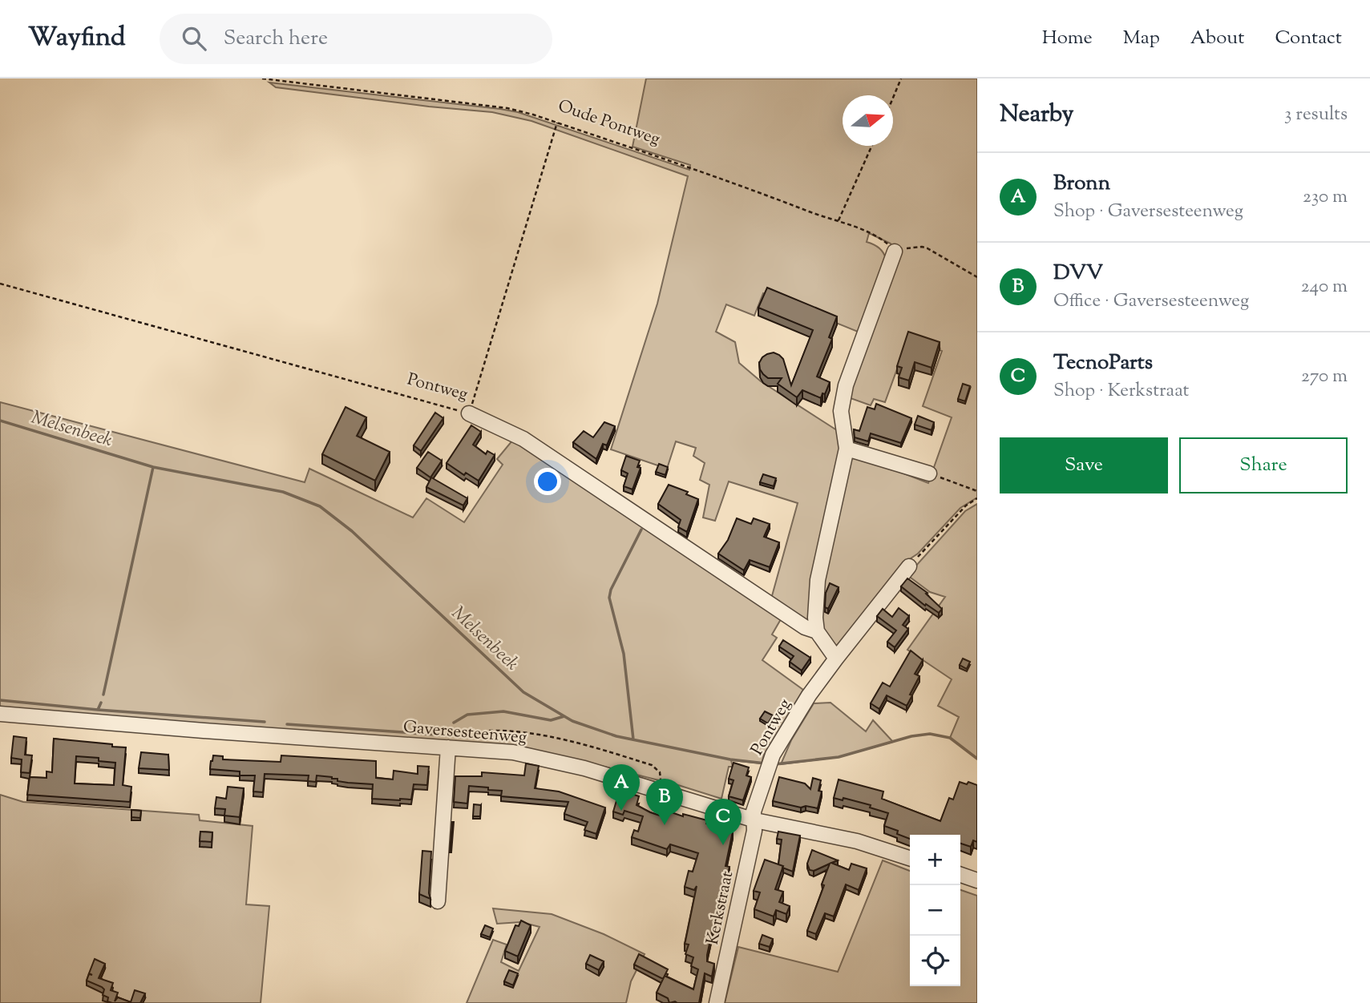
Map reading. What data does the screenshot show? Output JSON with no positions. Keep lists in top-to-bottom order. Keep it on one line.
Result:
{"streets":{"street":["Pontweg","Gaversesteenweg","Kerkstraat"],"path":["Oude Pontweg"]},"crossings":[["Pontweg","Gaversesteenweg"],["Pontweg","Kerkstraat"],["Gaversesteenweg","Kerkstraat"]],"water":["Melsenbeek"],"north":"right","page":{"header":"Wayfind","search":"Search here","nav":["Home","Map","About","Contact"],"heading":["Nearby","3 results"],"list":[{"mark":"A","name":"Bronn","note":"Shop · Gaversesteenweg","value":"230 m"},{"mark":"B","name":"DVV","note":"Office · Gaversesteenweg","value":"240 m"},{"mark":"C","name":"TecnoParts","note":"Shop · Kerkstraat","value":"270 m"}],"buttons":["Save","Share"],"pins":["A","B","C"],"map_buttons":["+","−"]}}
